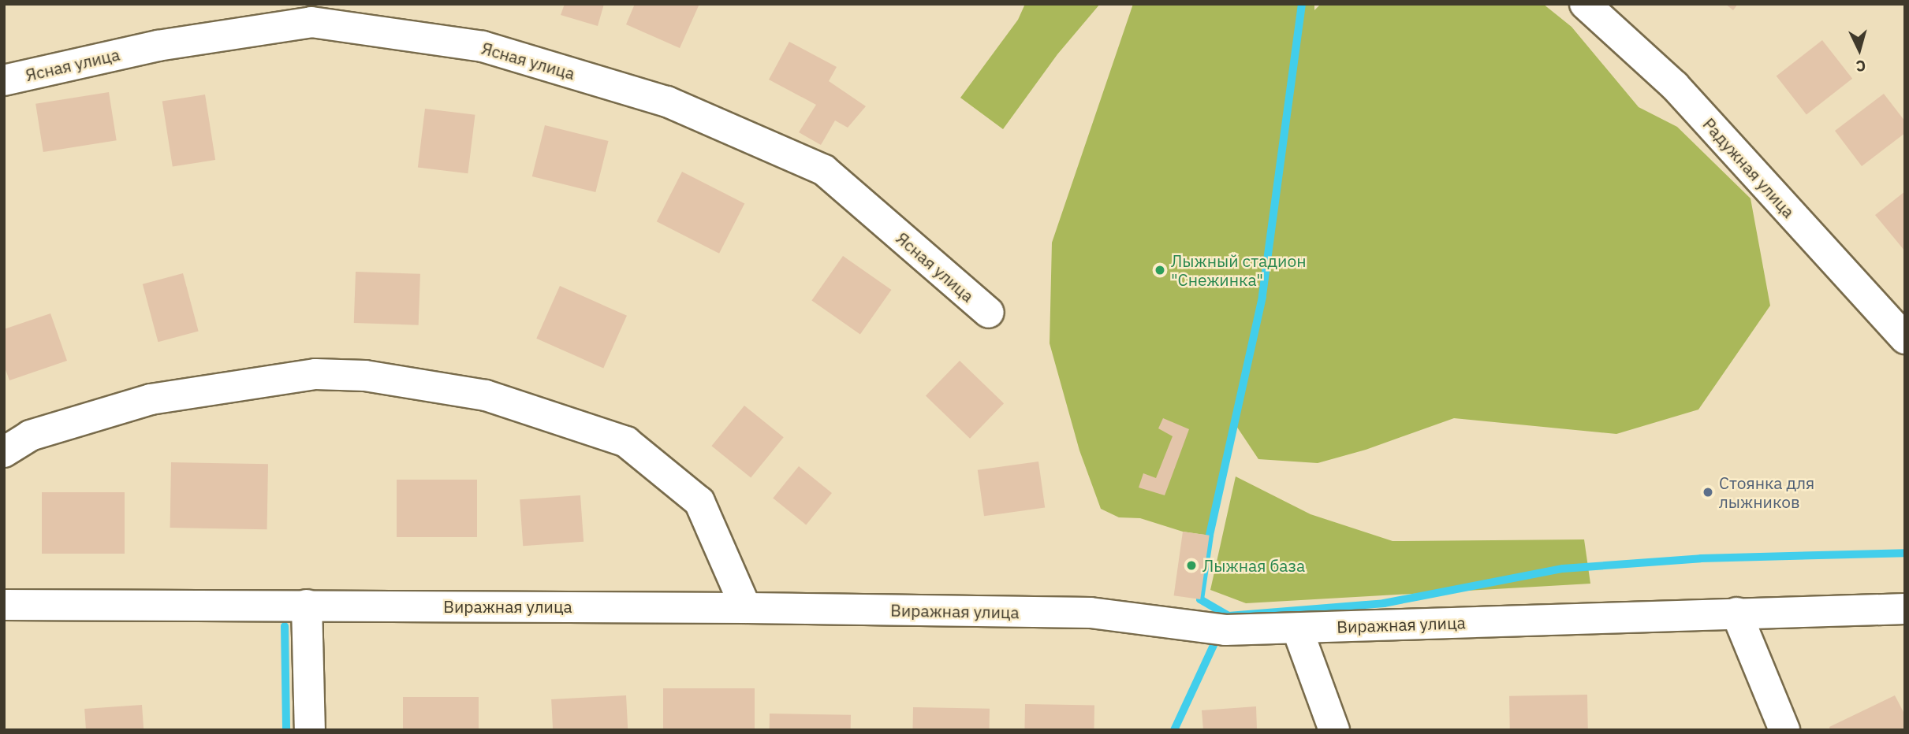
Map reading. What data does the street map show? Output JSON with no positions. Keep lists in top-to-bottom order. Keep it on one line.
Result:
{"streets":{"street":["Ясная улица","Радужная улица","Виражная улица"]},"places":["Лыжный стадион \"Снежинка\"","Стоянка для лыжников","Лыжная база"],"north":"bottom"}
